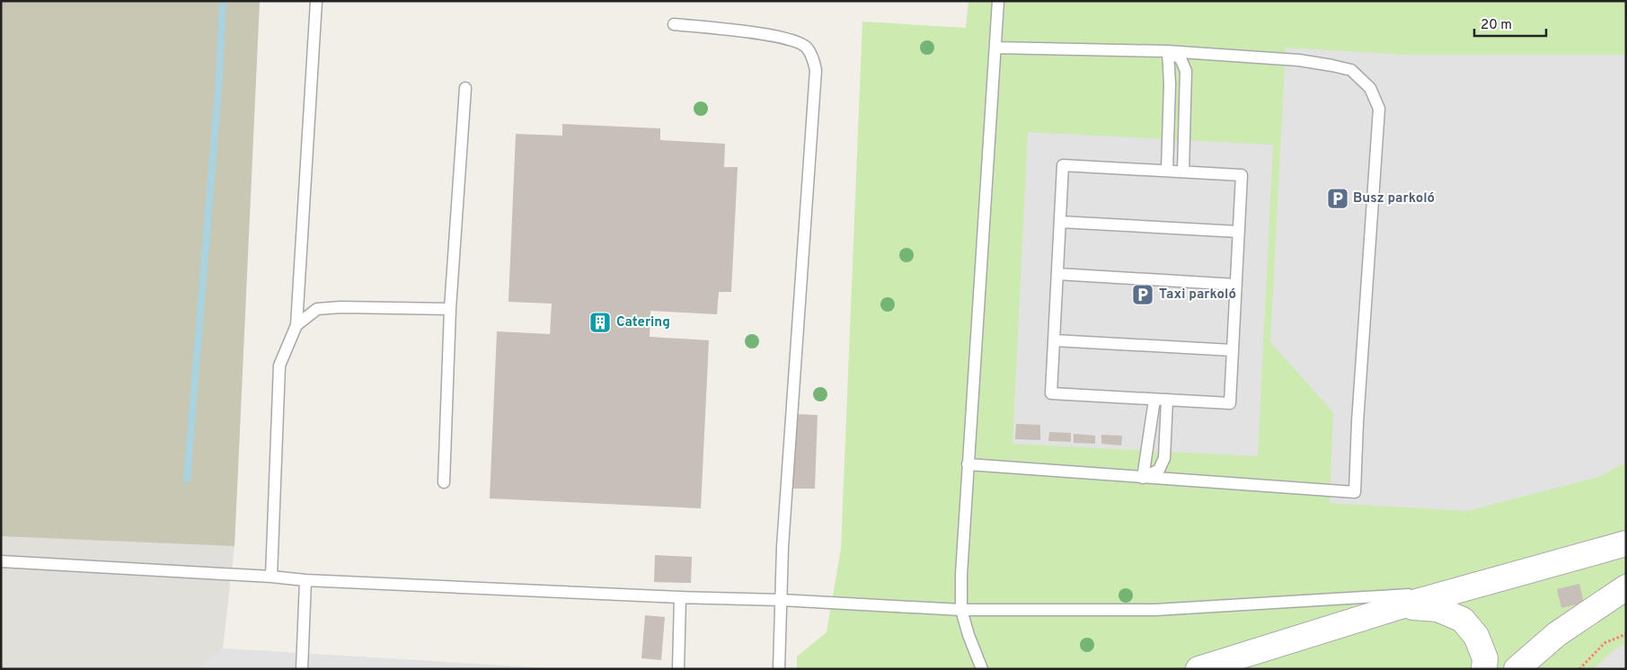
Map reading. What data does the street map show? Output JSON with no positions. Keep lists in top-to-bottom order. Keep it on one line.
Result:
{"places":{"parking":["Busz parkoló","Taxi parkoló"],"building":["Catering"]},"scale_bar":"20 m"}
